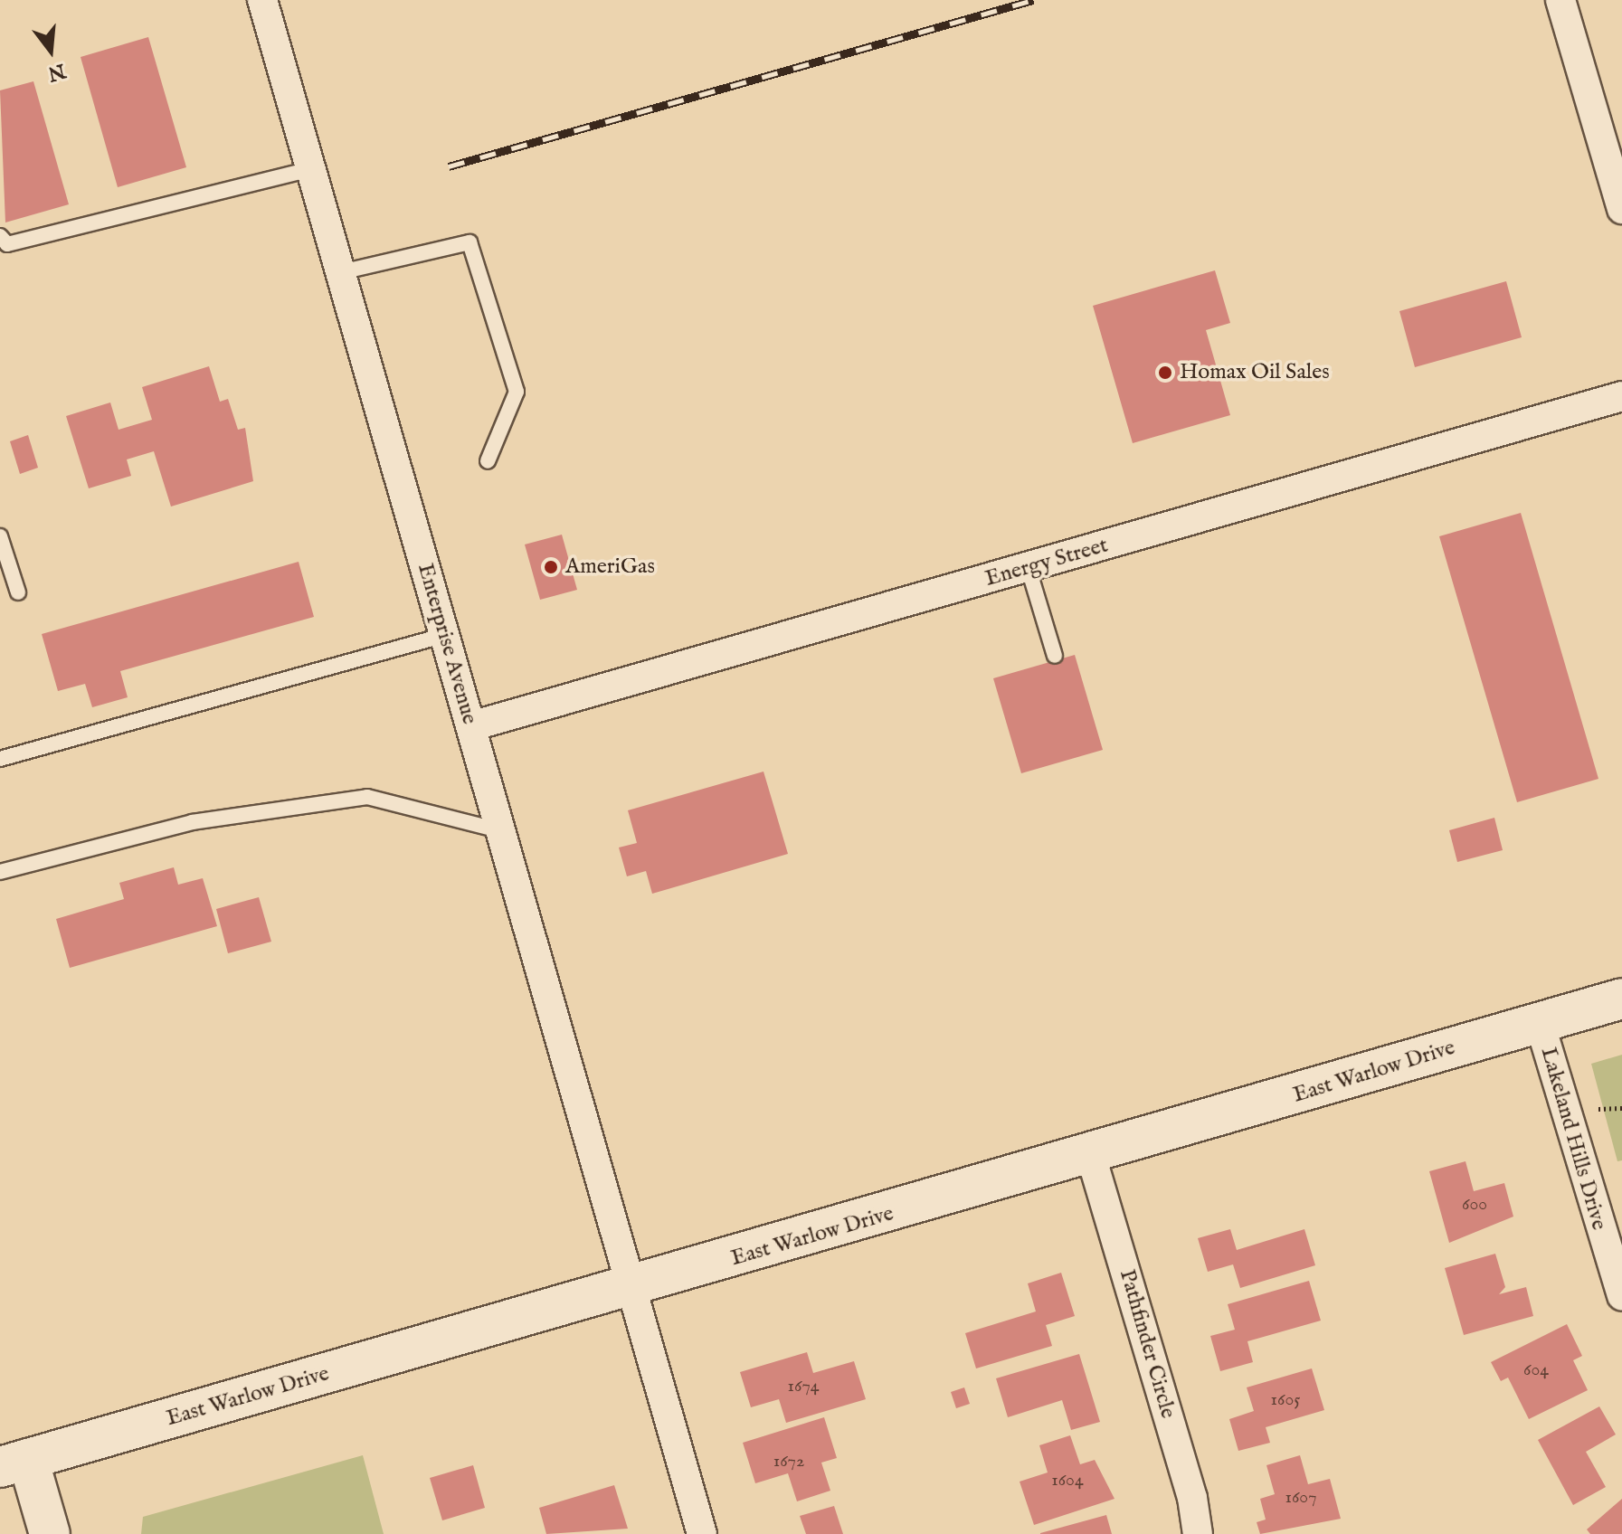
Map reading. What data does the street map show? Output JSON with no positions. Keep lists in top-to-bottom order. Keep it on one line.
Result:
{"streets":{"street":["Energy Street","Enterprise Avenue","East Warlow Drive","Lakeland Hills Drive","Pathfinder Circle"]},"crossings":[["Energy Street","Enterprise Avenue"],["Enterprise Avenue","East Warlow Drive"],["East Warlow Drive","Lakeland Hills Drive"],["East Warlow Drive","Pathfinder Circle"]],"places":["Homax Oil Sales","AmeriGas"],"house_numbers":["600","604","1674","1605","1672","1604","1607"],"north":"bottom"}
